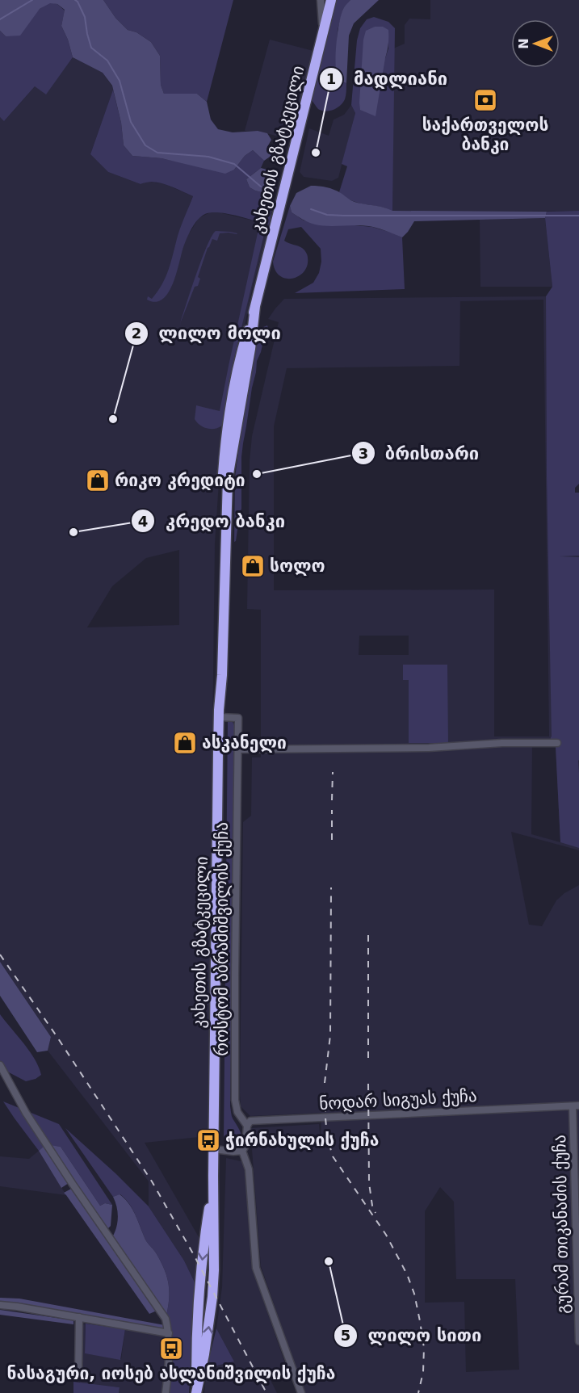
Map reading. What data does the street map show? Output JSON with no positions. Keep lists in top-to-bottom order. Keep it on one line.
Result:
{"streets":{"highway":["კახეთის გზატკეცილი"],"street":["როსტომ აბრამიშვილის ქუჩა","ნოდარ სიგუას ქუჩა","გურამ თიკანაძის ქუჩა"]},"crossings":[["კახეთის გზატკეცილი","როსტომ აბრამიშვილის ქუჩა"],["როსტომ აბრამიშვილის ქუჩა","ნოდარ სიგუას ქუჩა"],["ნოდარ სიგუას ქუჩა","გურამ თიკანაძის ქუჩა"]],"places":{"bank":["საქართველოს ბანკი"],"other":["მადლიანი","ლილო მოლი","ბრისთარი","კრედო ბანკი","ლილო სითი"],"shop":["რიკო კრედიტი","სოლო","ასკანელი"],"bus stop":["ჭირნახულის ქუჩა","ნასაგური, იოსებ ასლანიშვილის ქუჩა"]},"north":"left"}
